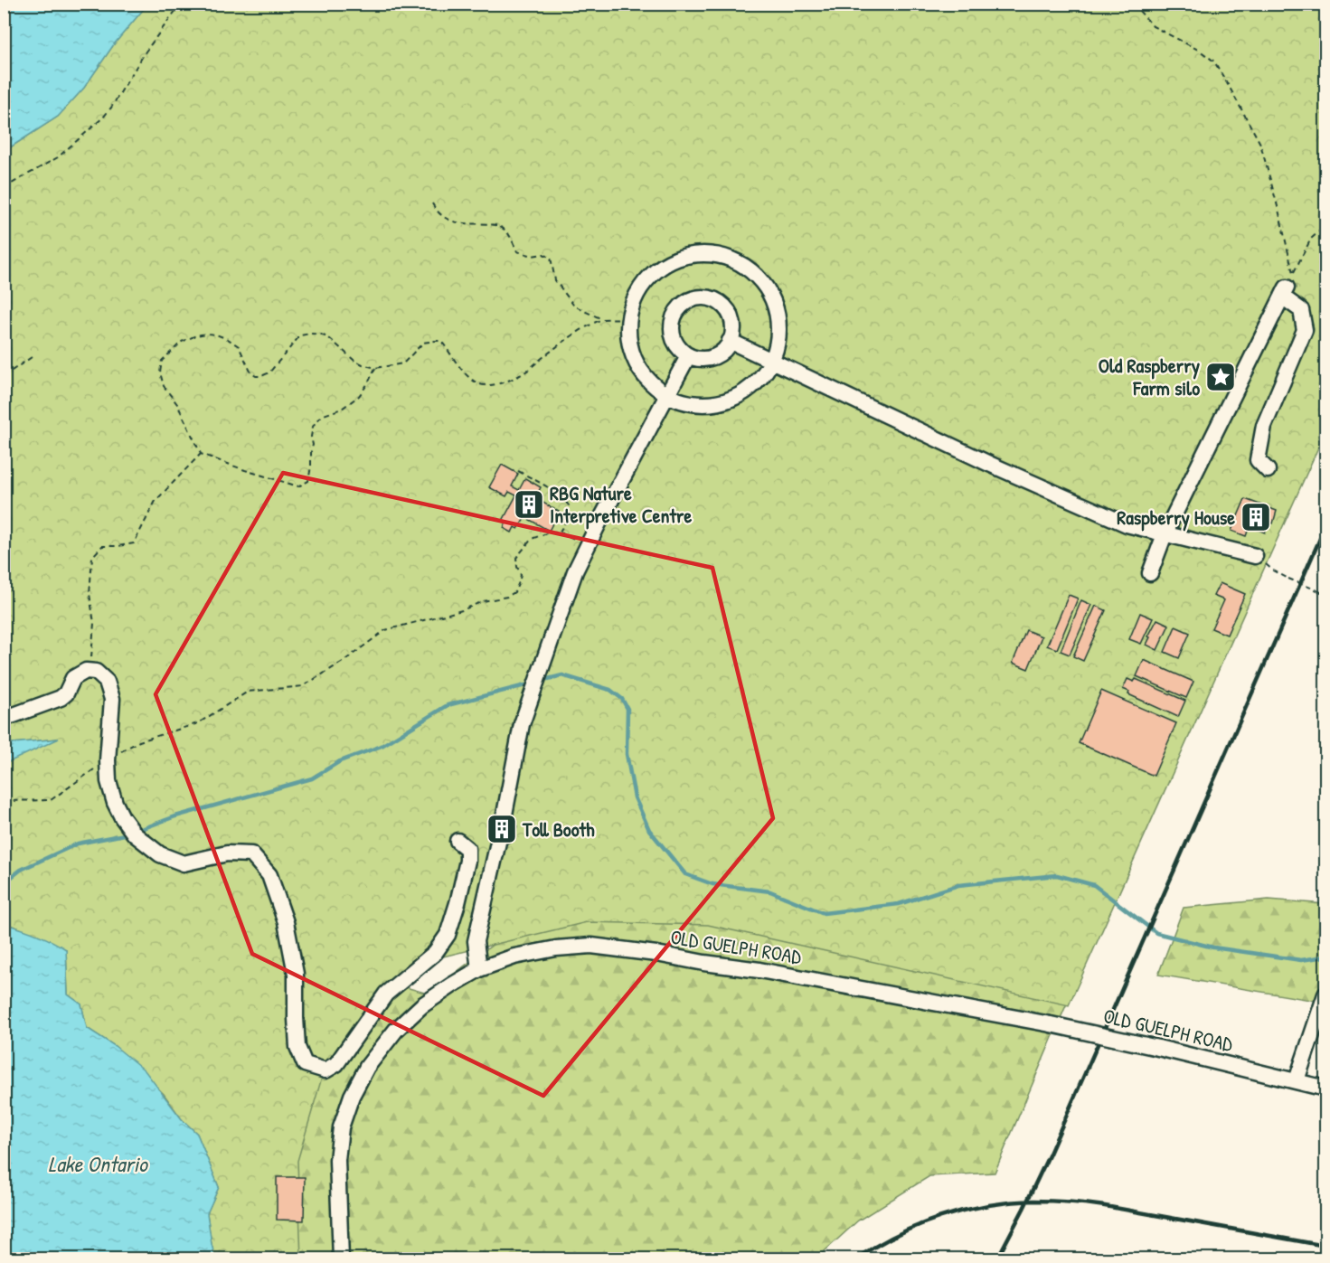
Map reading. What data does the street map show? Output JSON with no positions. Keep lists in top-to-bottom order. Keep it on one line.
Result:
{"streets":{"street":["OLD GUELPH ROAD"]},"water":["Lake Ontario"],"places":{"place":["Old Raspberry Farm silo"],"building":["RBG Nature Interpretive Centre","Raspberry House","Toll Booth"]}}
